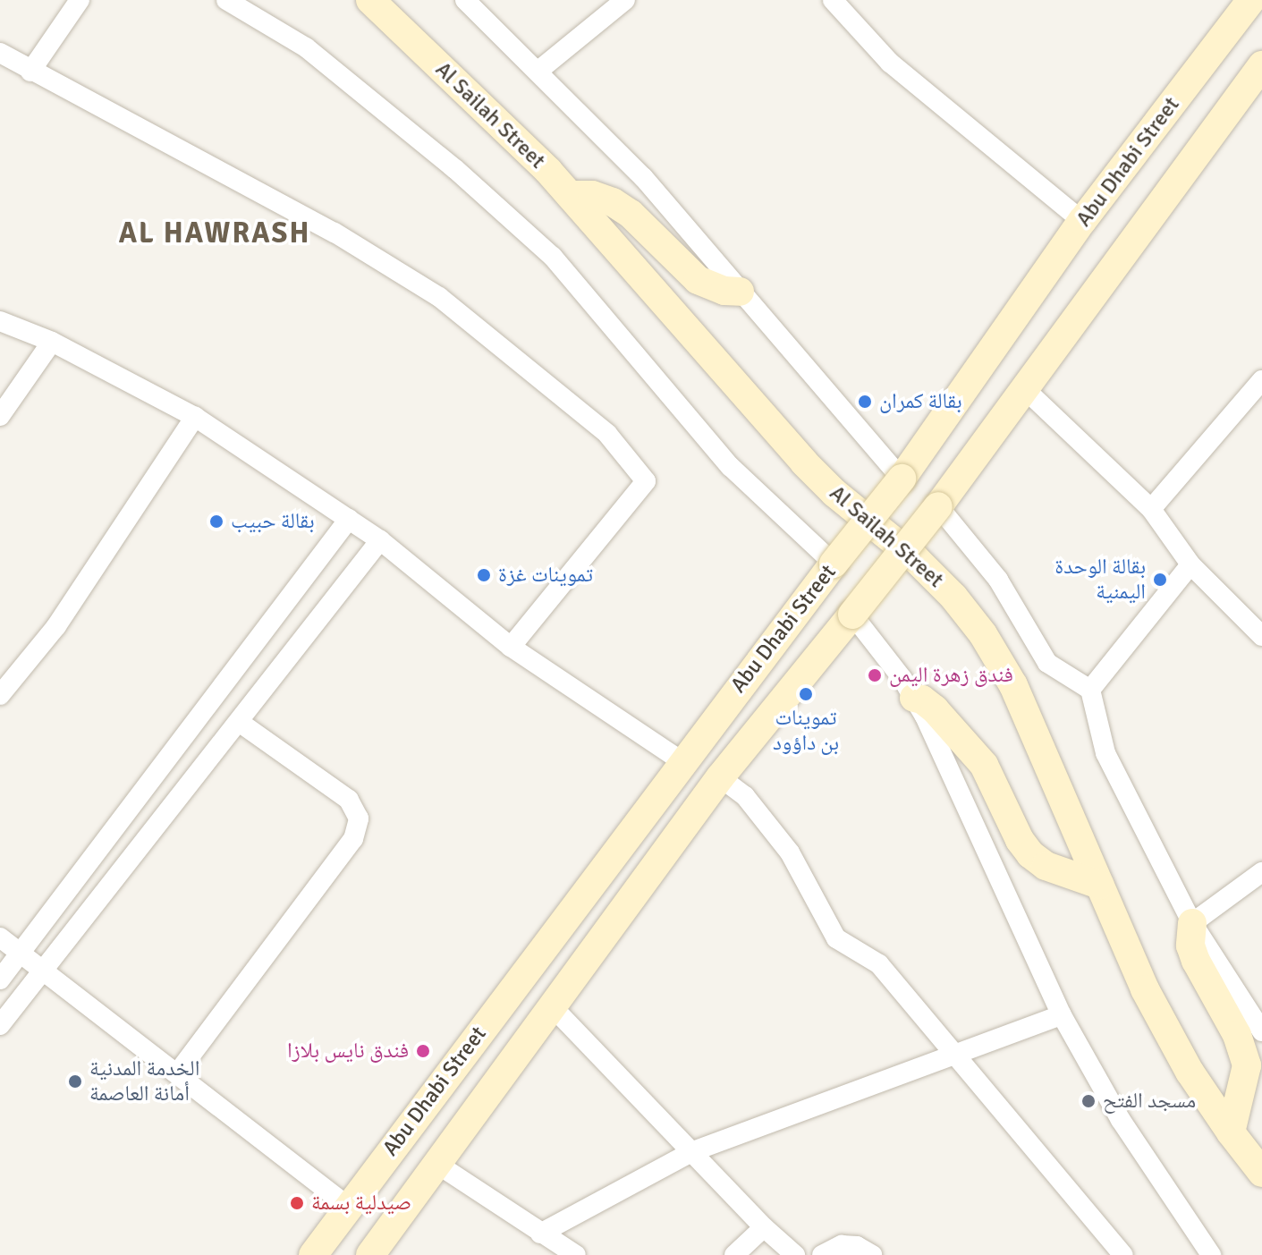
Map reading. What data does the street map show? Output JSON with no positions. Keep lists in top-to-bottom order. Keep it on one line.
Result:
{"streets":{"main road":["Al Sailah Street","Abu Dhabi Street"]},"districts":["AL HAWRASH"],"places":["بقالة كمران","بقالة حبيب","تموينات غزة","بقالة الوحدة اليمنية","فندق زهرة اليمن","تموينات بن داؤود","فندق نايس بلازا","الخدمة المدنية أمانة العاصمة","مسجد الفتح","صيدلية بسمة"]}
